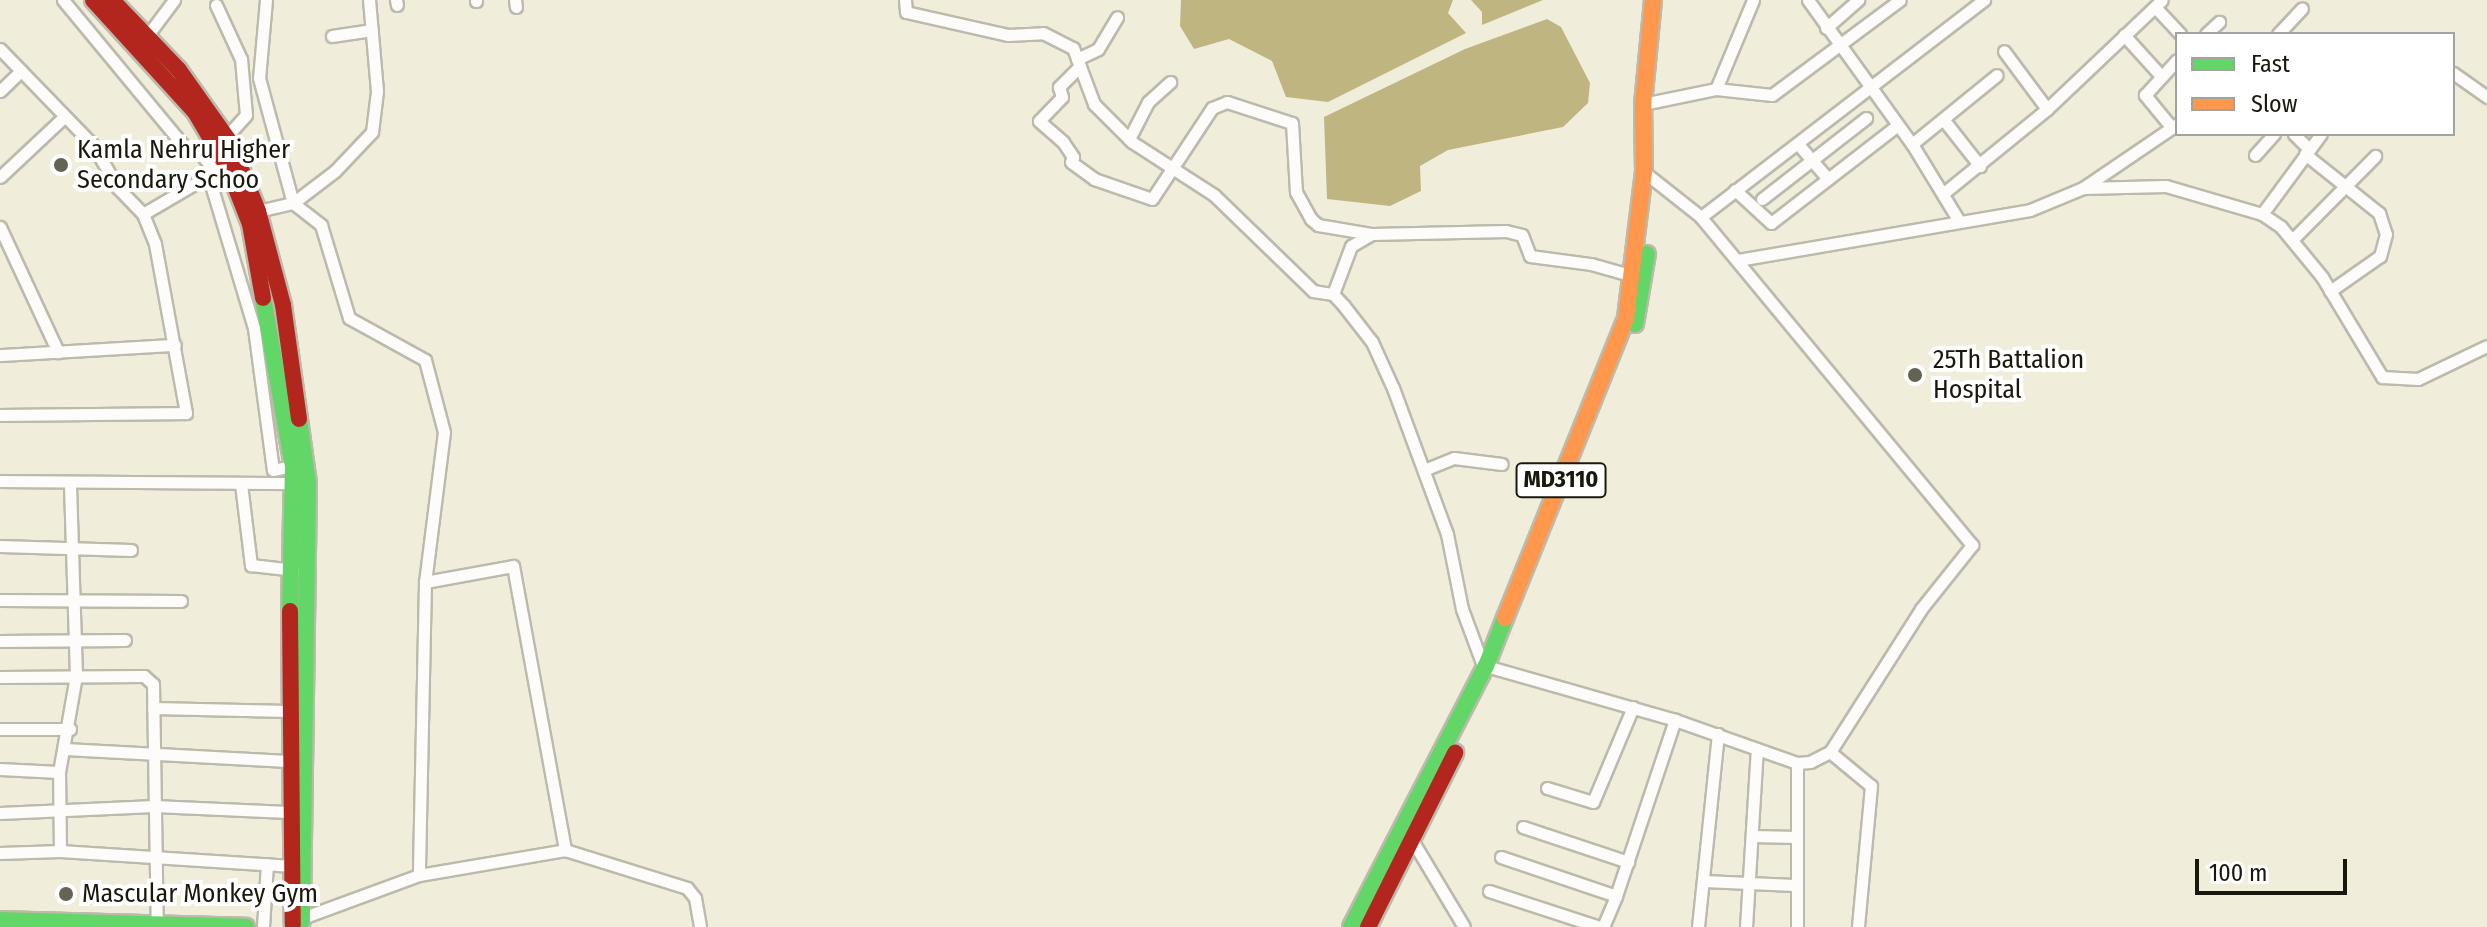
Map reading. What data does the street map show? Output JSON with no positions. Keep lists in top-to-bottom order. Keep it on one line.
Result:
{"streets":{"main road":["MD3110"]},"places":["Kamla Nehru Higher Secondary Schoo","25Th Battalion Hospital","Mascular Monkey Gym"],"legend":["Fast","Slow"],"scale_bar":"100 m"}
